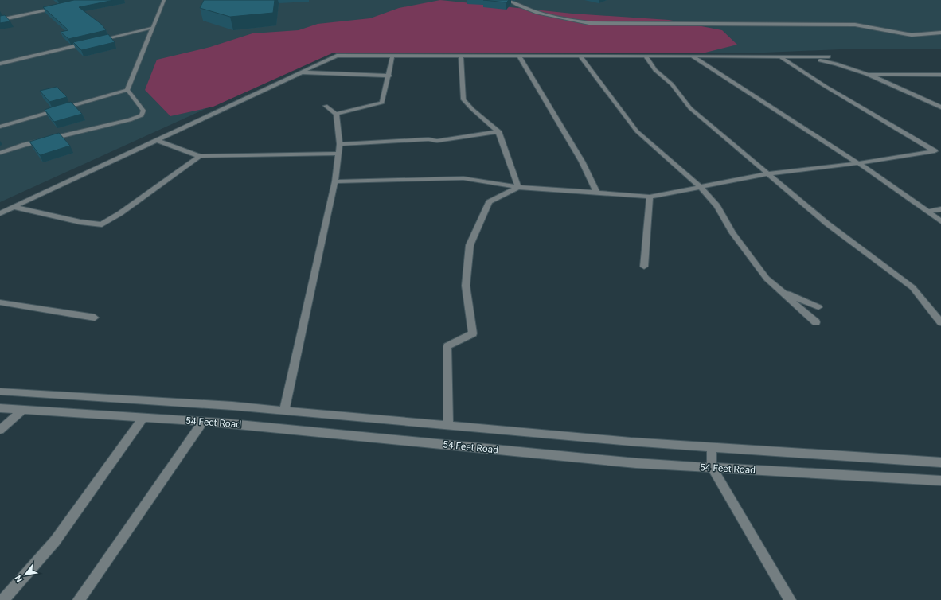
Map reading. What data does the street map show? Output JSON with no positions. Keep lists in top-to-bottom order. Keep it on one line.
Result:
{"streets":{"street":["54 Feet Road"]},"north":"bottom left"}
